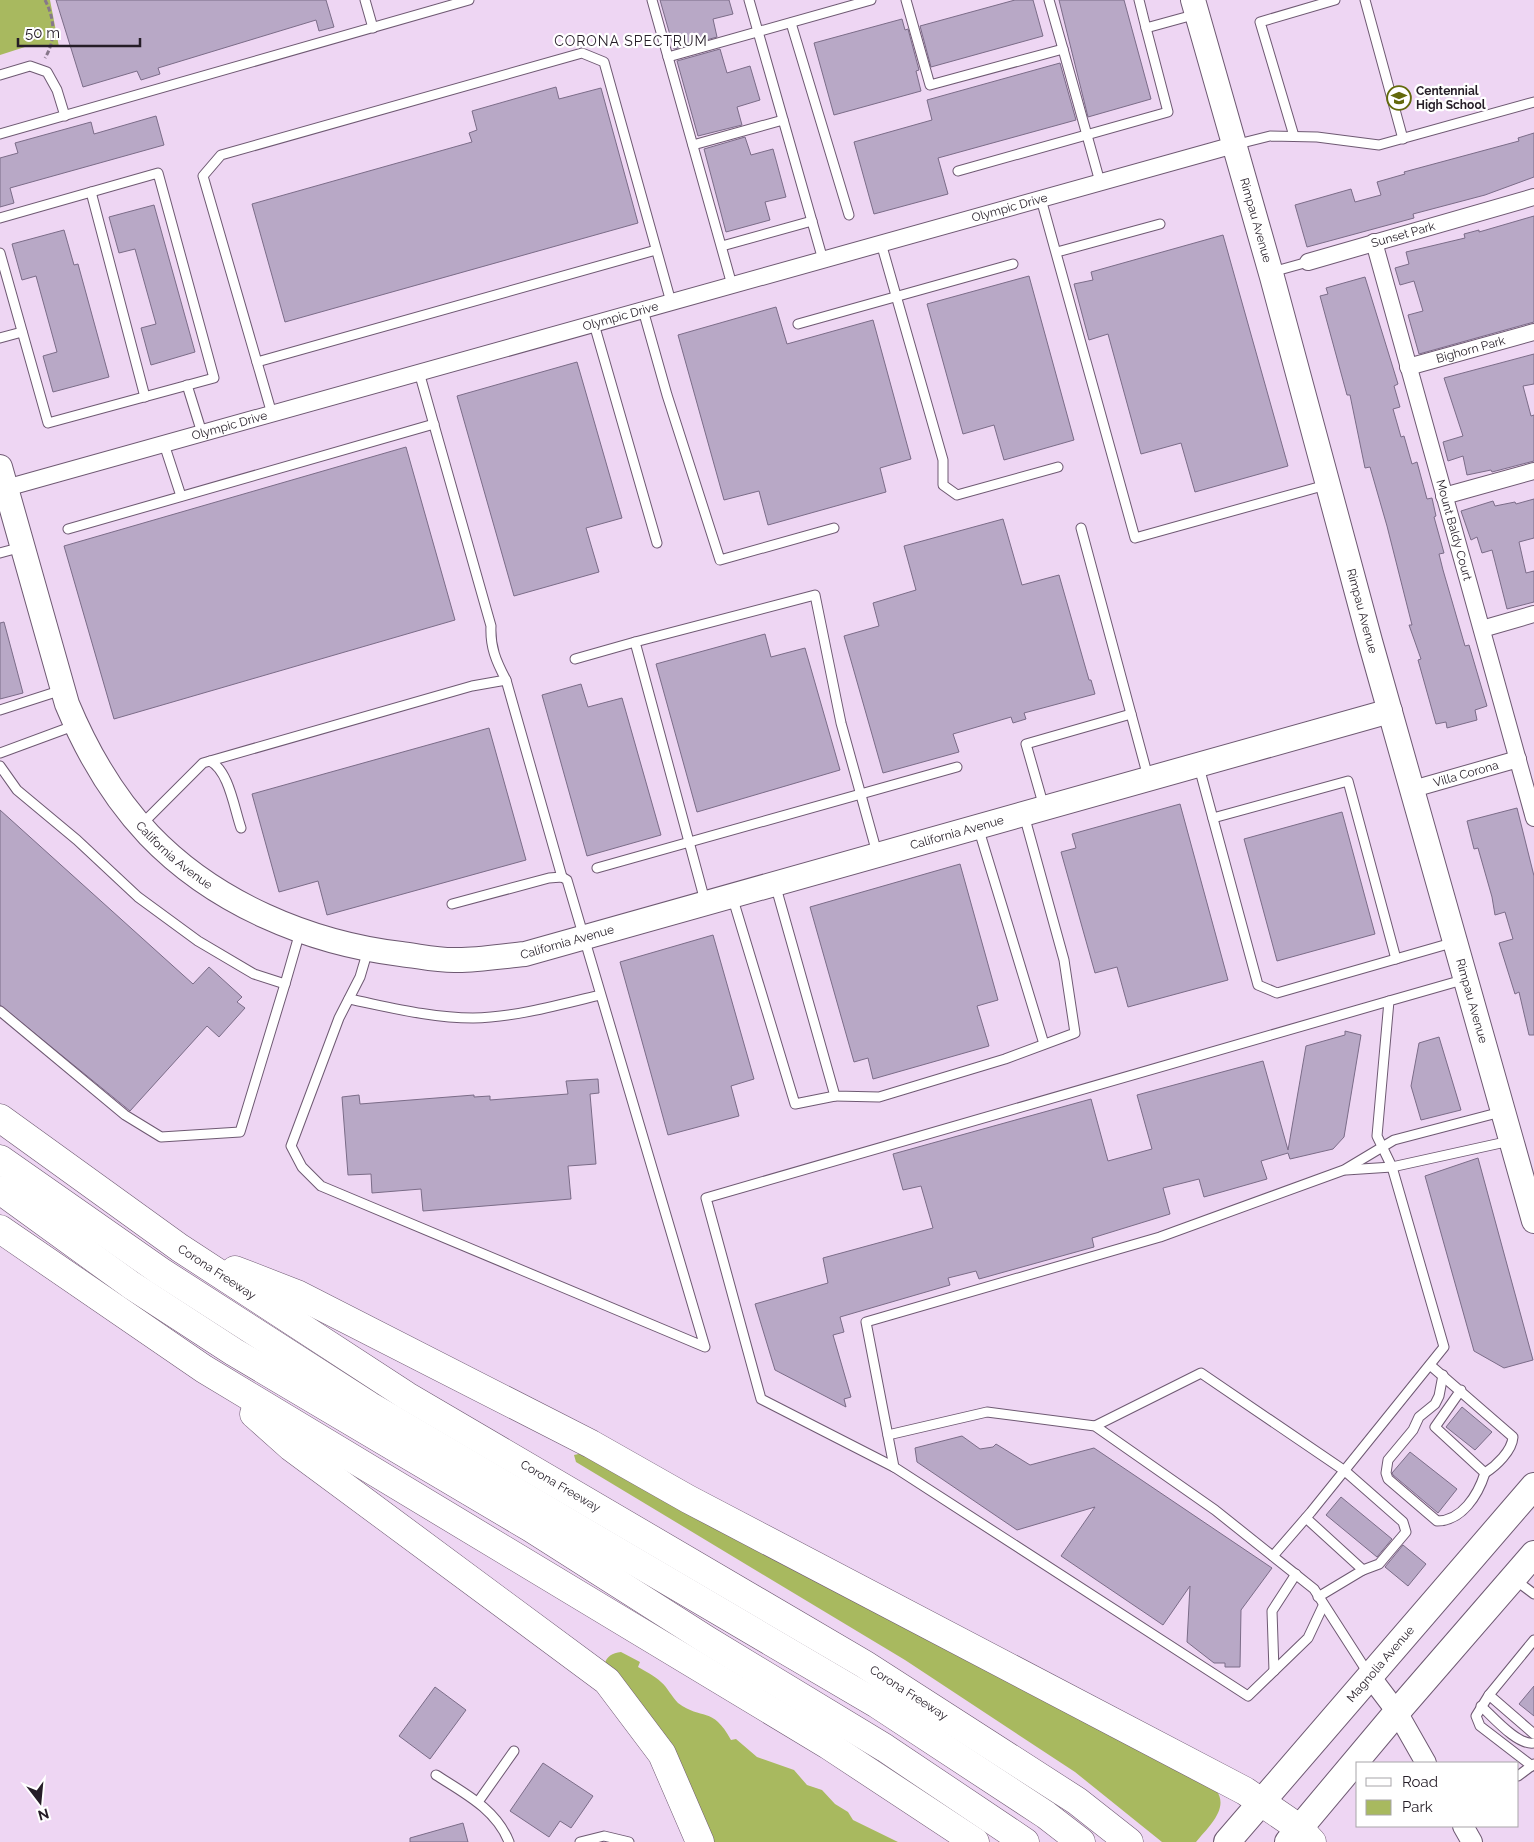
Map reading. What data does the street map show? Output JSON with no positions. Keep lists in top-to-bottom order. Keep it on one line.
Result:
{"streets":{"highway":["Corona Freeway"],"main road":["Rimpau Avenue","California Avenue","Magnolia Avenue"],"street":["Olympic Drive","Sunset Park","Bighorn Park","Mount Baldy Court","Villa Corona"]},"crossings":[["Olympic Drive","Rimpau Avenue"],["Olympic Drive","California Avenue"],["Rimpau Avenue","Sunset Park"],["Rimpau Avenue","Villa Corona"],["Rimpau Avenue","California Avenue"],["Sunset Park","Mount Baldy Court"],["Bighorn Park","Mount Baldy Court"],["Mount Baldy Court","Villa Corona"]],"districts":["CORONA SPECTRUM"],"places":{"school or university":["Centennial High School"]},"legend":["Road","Park"],"scale_bar":"50 m","north":"bottom"}
